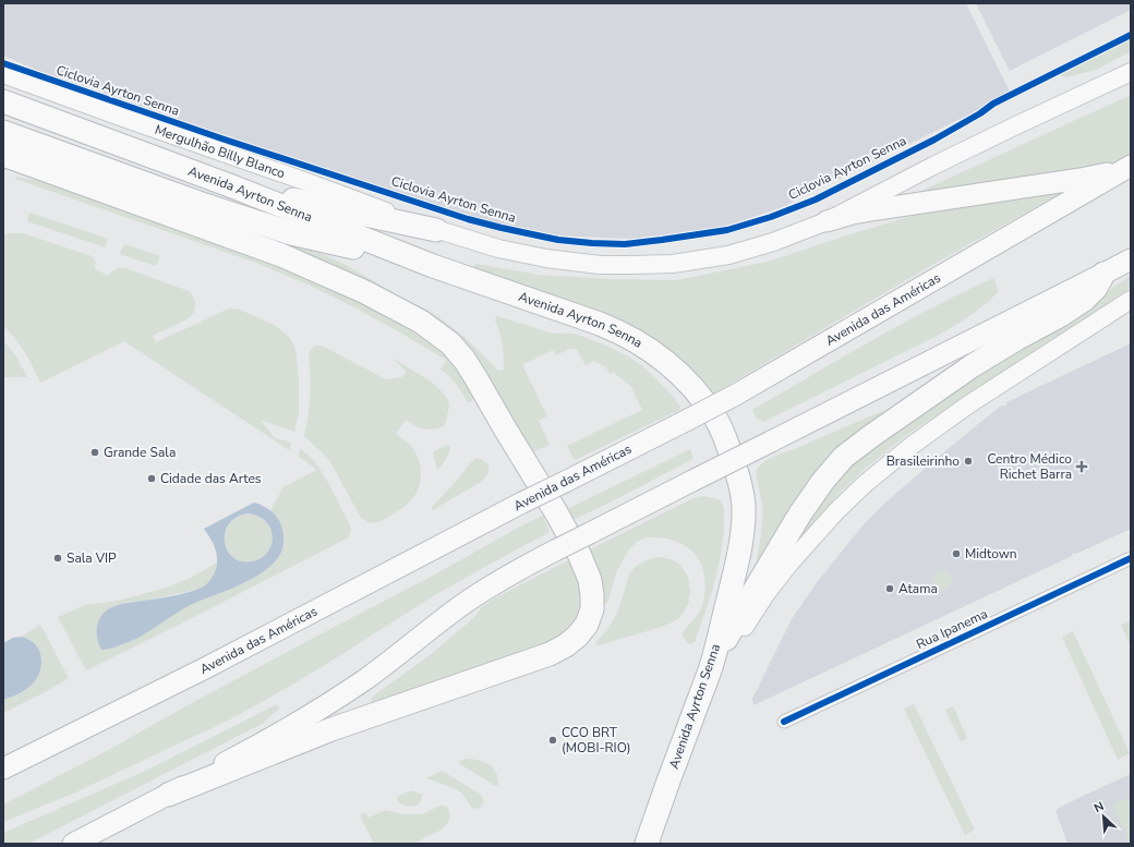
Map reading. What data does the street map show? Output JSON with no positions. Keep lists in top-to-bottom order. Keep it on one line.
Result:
{"streets":{"highway":["Avenida Ayrton Senna","Avenida das Américas"],"main road":["Mergulhão Billy Blanco"],"street":["Rua Ipanema"],"cycle path":["Ciclovia Ayrton Senna"]},"places":{"other":["Grande Sala","Brasileirinho","Cidade das Artes","Midtown","Sala VIP","Atama","CCO BRT (MOBI-RIO)"],"health":["Centro Médico Richet Barra"]},"north":"top left"}
